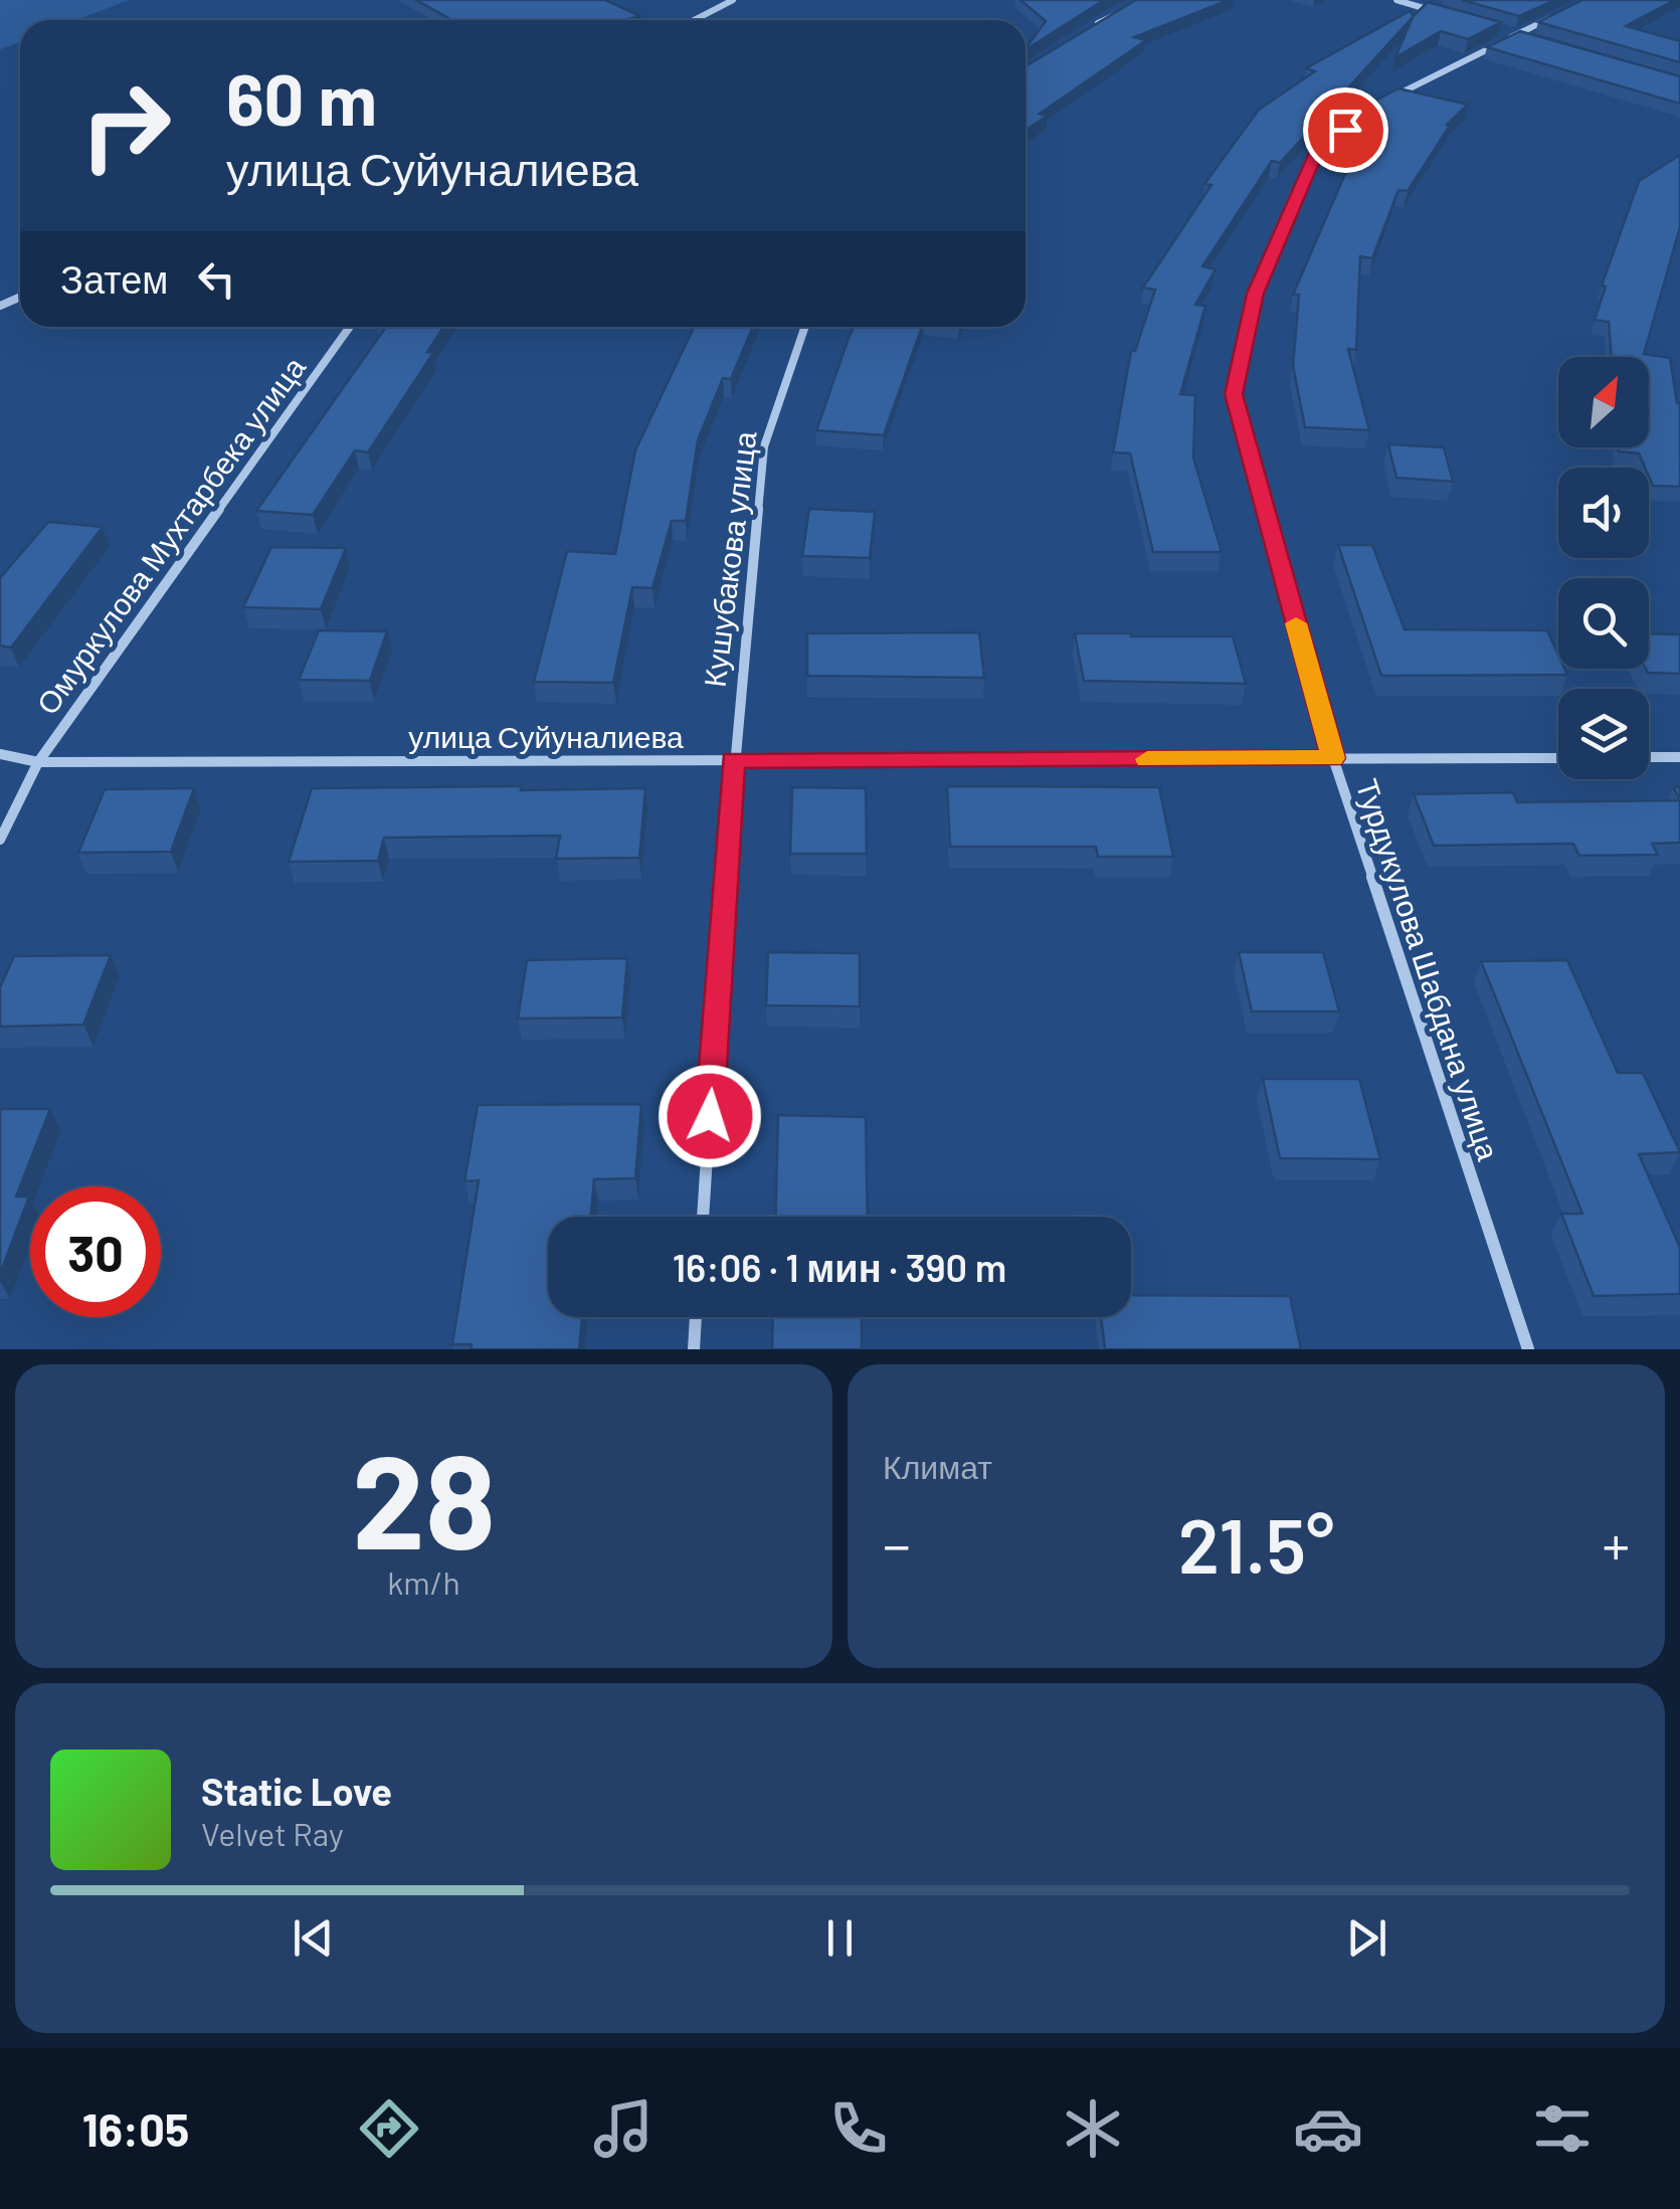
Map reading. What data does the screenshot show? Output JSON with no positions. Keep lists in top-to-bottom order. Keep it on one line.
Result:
{"streets":{"street":["Омуркулова Мухтарбека улица","Кушубакова улица","улица Суйуналиева","Турдукулова Шабдана улица"]},"crossings":[["Омуркулова Мухтарбека улица","улица Суйуналиева"],["Кушубакова улица","улица Суйуналиева"],["улица Суйуналиева","Турдукулова Шабдана улица"]],"north":"top right","page":{"turn":["60 m","улица Суйуналиева"],"then":"Затем","limit":"30","trip":"16:06 · 1 мин · 390 m","tile":[["28","km/h"],"Климат"],"heat":["−","21.5°","+"],"song":["Static Love","Velvet Ray"],"tabs":"16:05"}}
